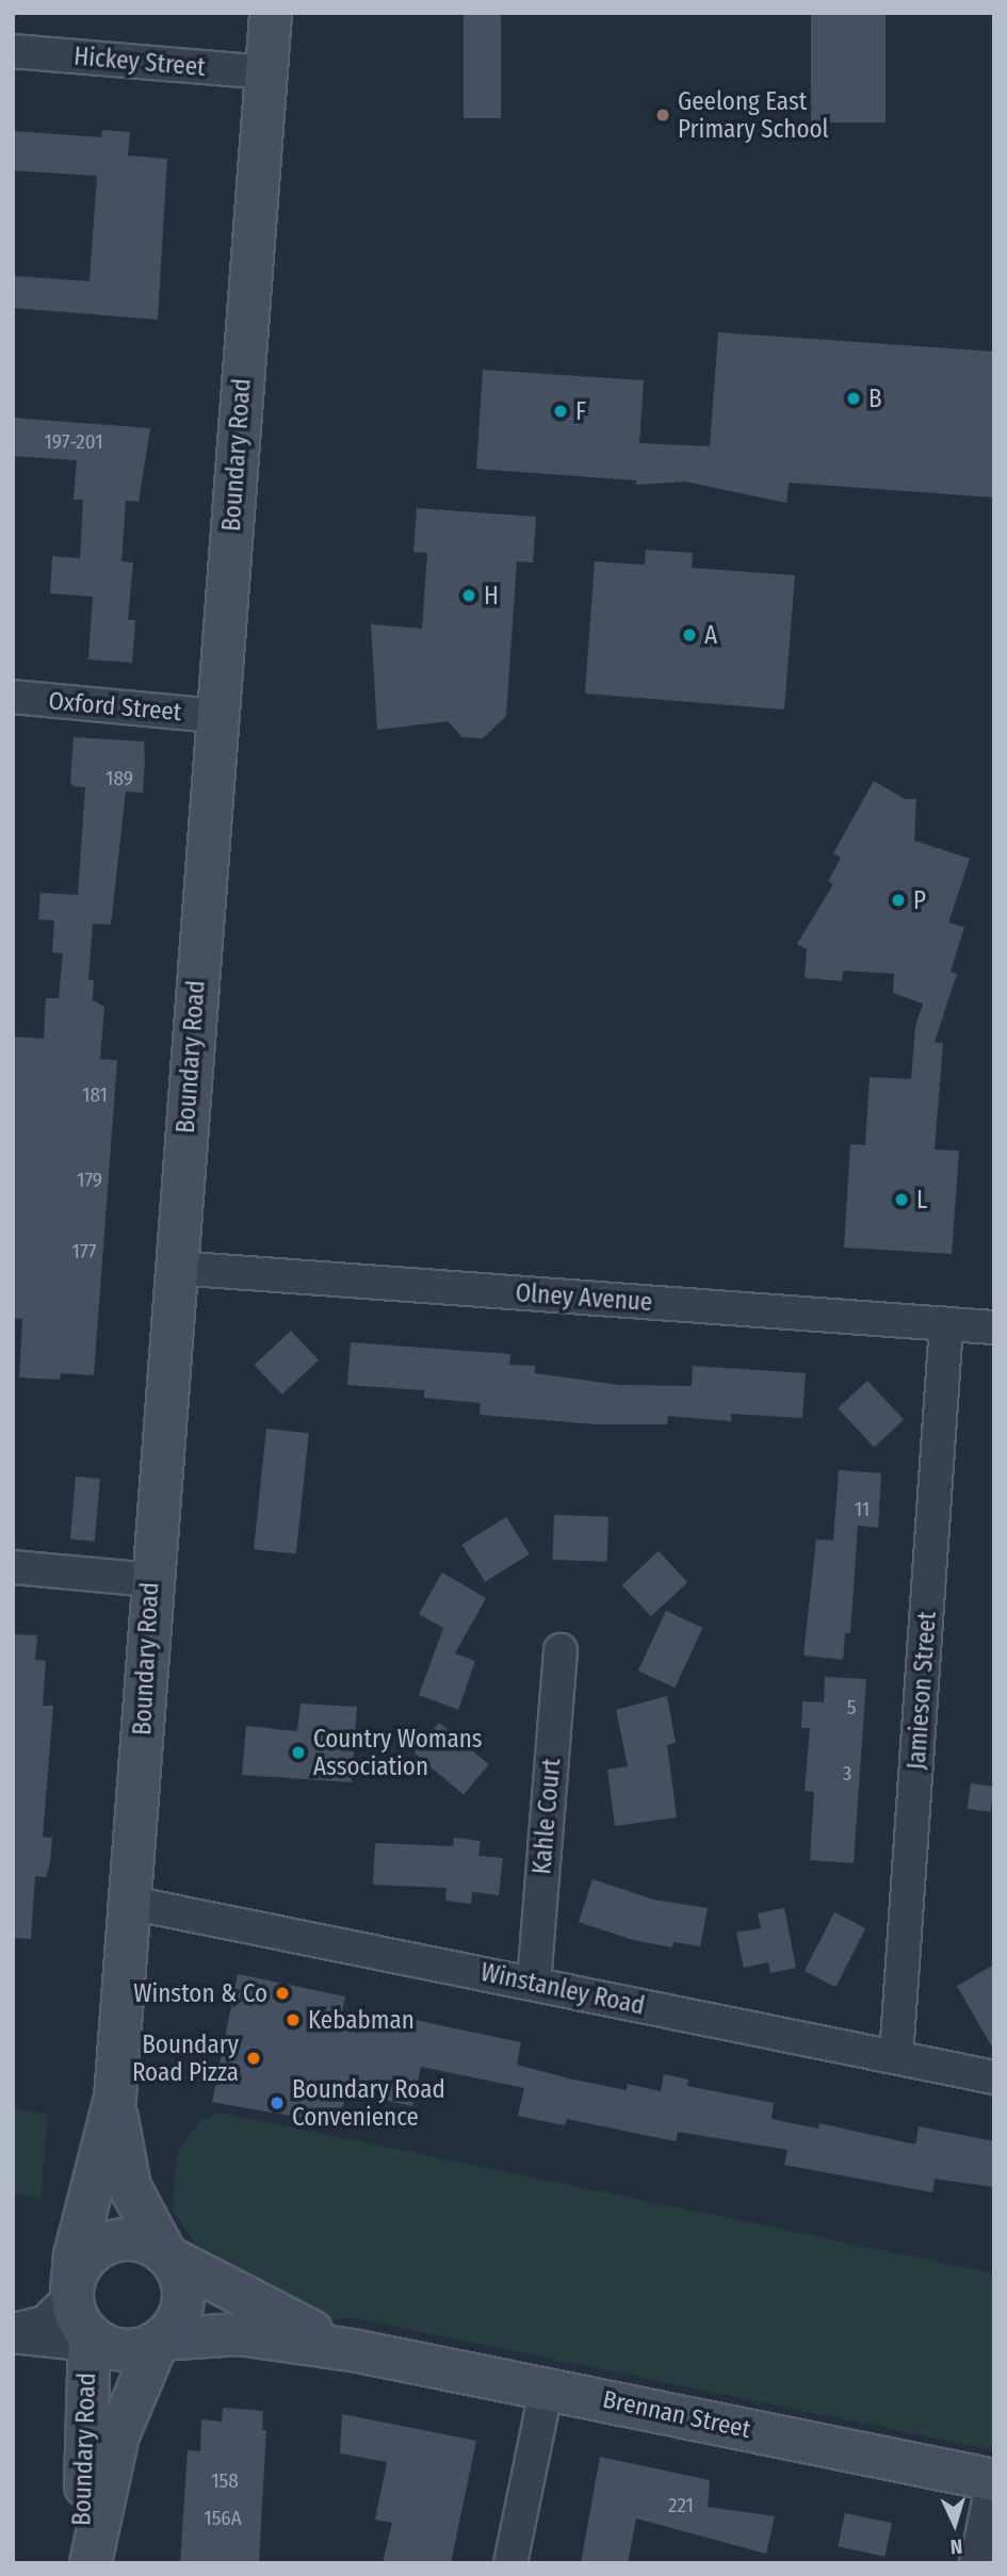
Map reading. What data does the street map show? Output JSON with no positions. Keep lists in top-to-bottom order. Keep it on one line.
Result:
{"streets":{"main road":["Boundary Road","Brennan Street"],"street":["Hickey Street","Oxford Street","Olney Avenue","Jamieson Street","Kahle Court","Winstanley Road"]},"crossings":[["Hickey Street","Boundary Road"],["Boundary Road","Oxford Street"],["Boundary Road","Olney Avenue"],["Boundary Road","Winstanley Road"],["Boundary Road","Brennan Street"],["Olney Avenue","Jamieson Street"],["Jamieson Street","Winstanley Road"],["Kahle Court","Winstanley Road"]],"places":["Geelong East Primary School","B","F","H","A","P","L","Country Womans Association","Winston & Co","Kebabman","Boundary Road Pizza","Boundary Road Convenience"],"house_numbers":["197-201","189","181","179","177","11","5","3","158","221","156A"],"north":"bottom"}
